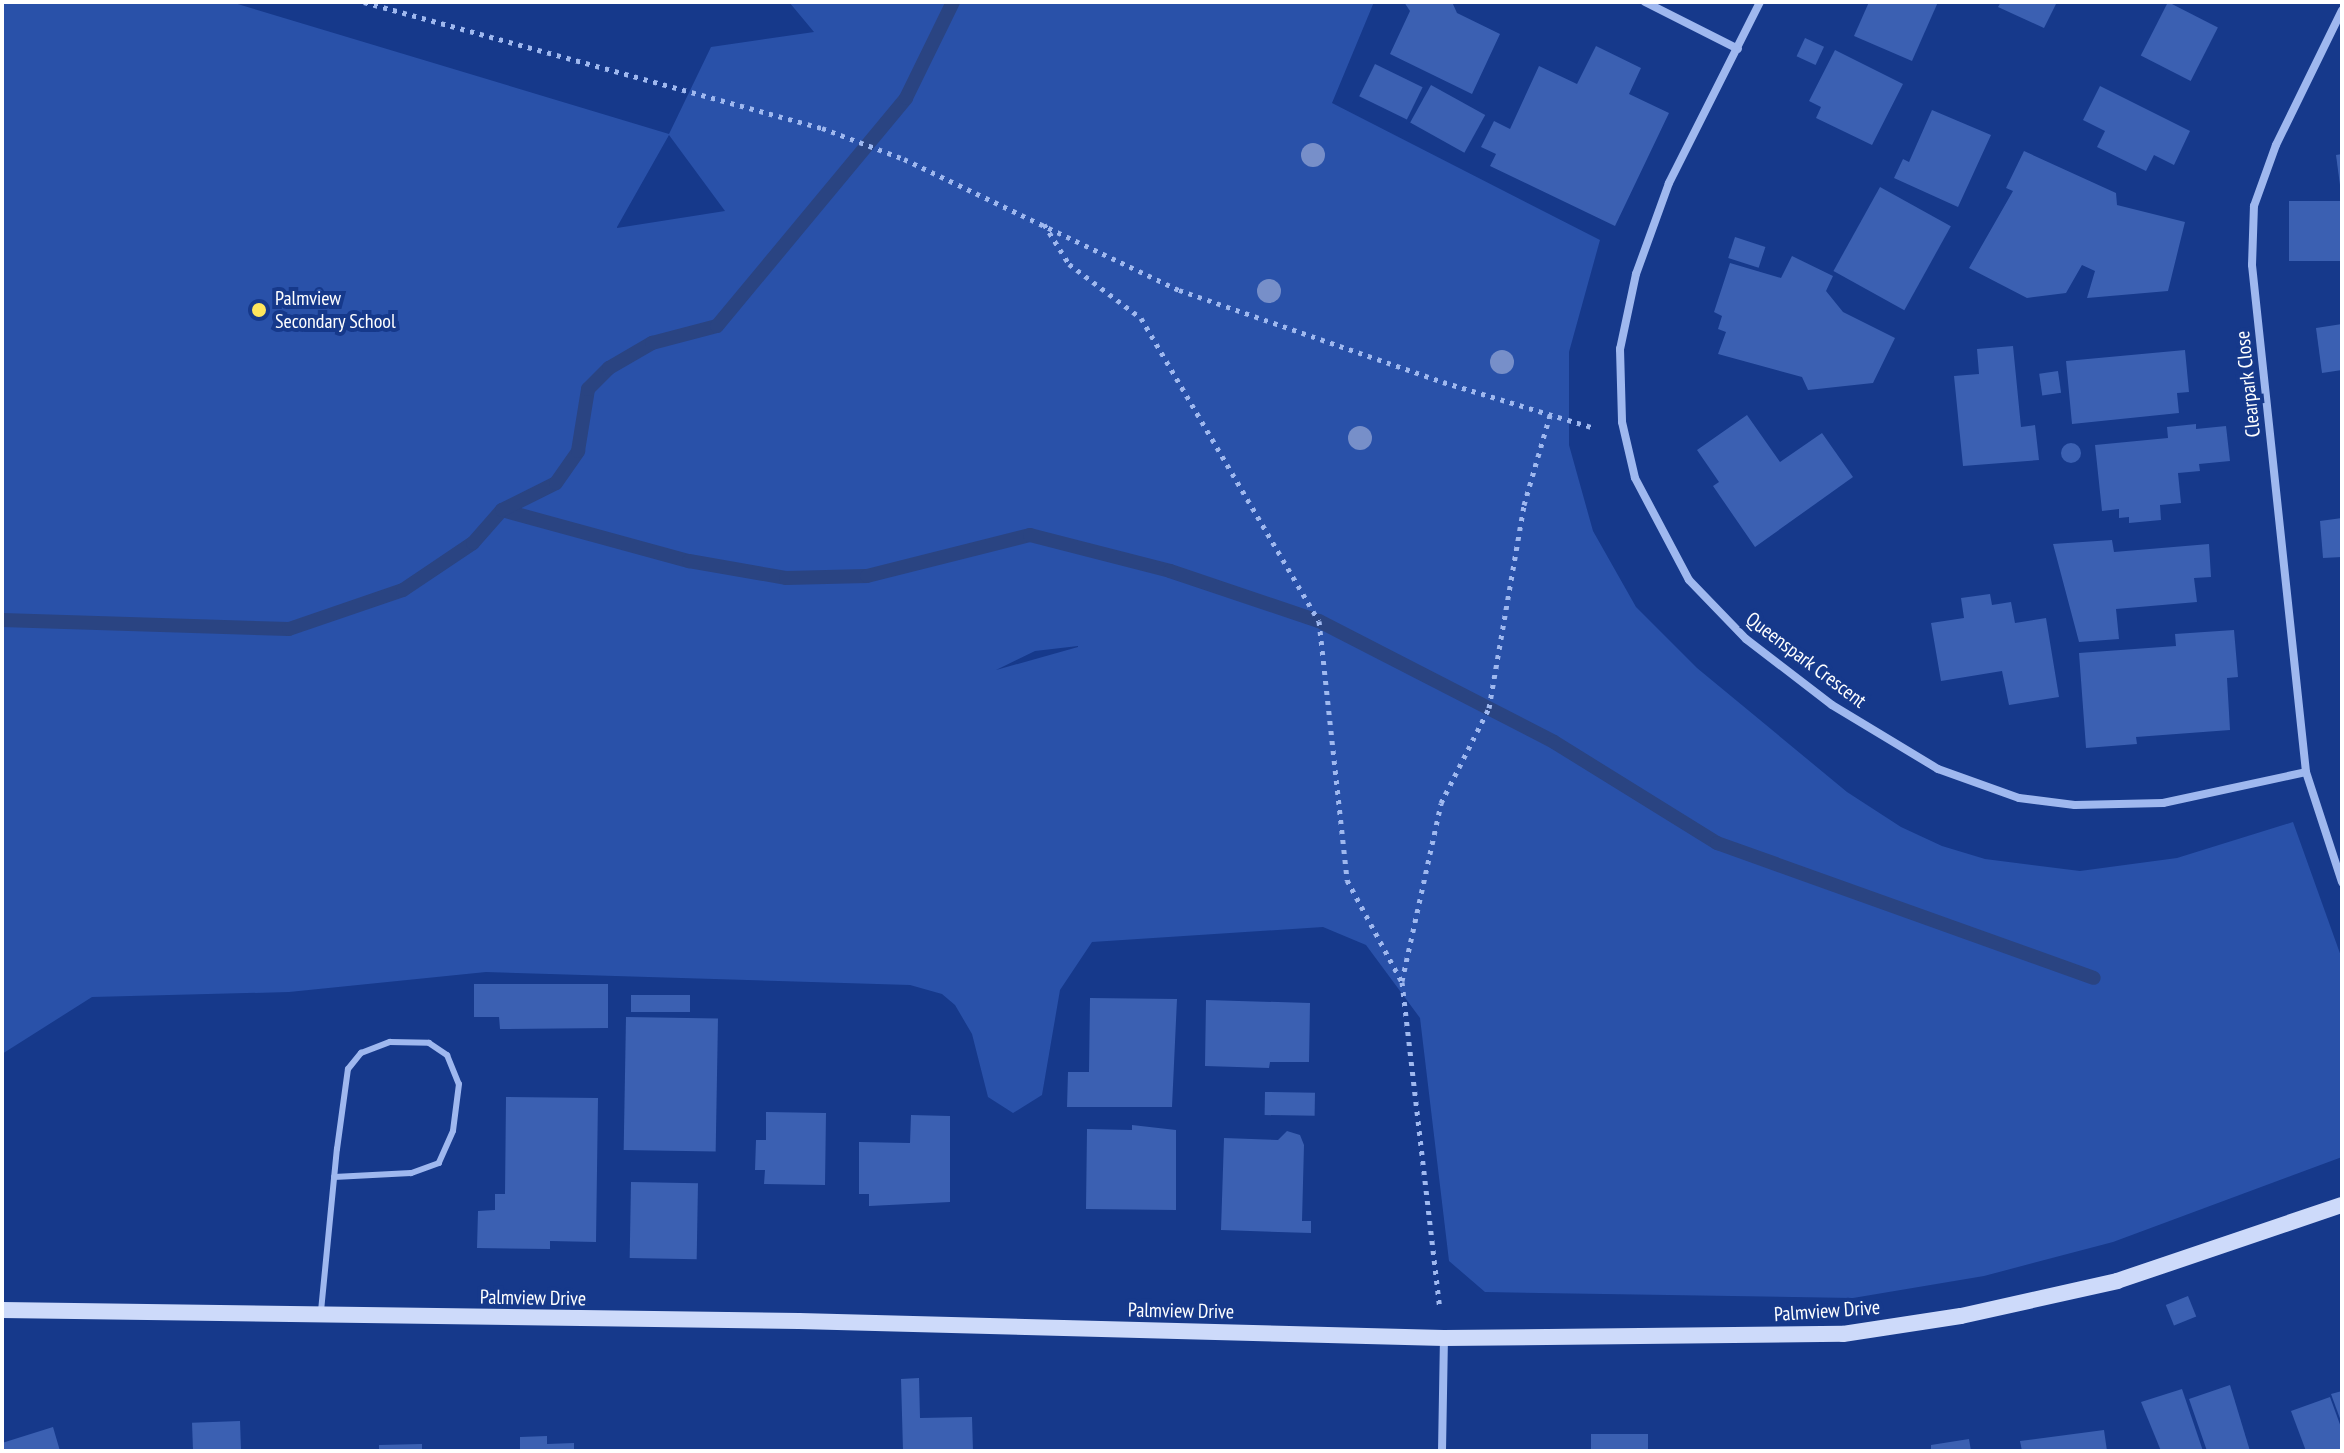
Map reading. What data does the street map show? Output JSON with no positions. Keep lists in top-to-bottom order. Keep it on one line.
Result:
{"streets":{"street":["Clearpark Close","Queenspark Crescent","Palmview Drive"]},"crossings":[["Clearpark Close","Queenspark Crescent"]],"places":["Palmview Secondary School"]}
